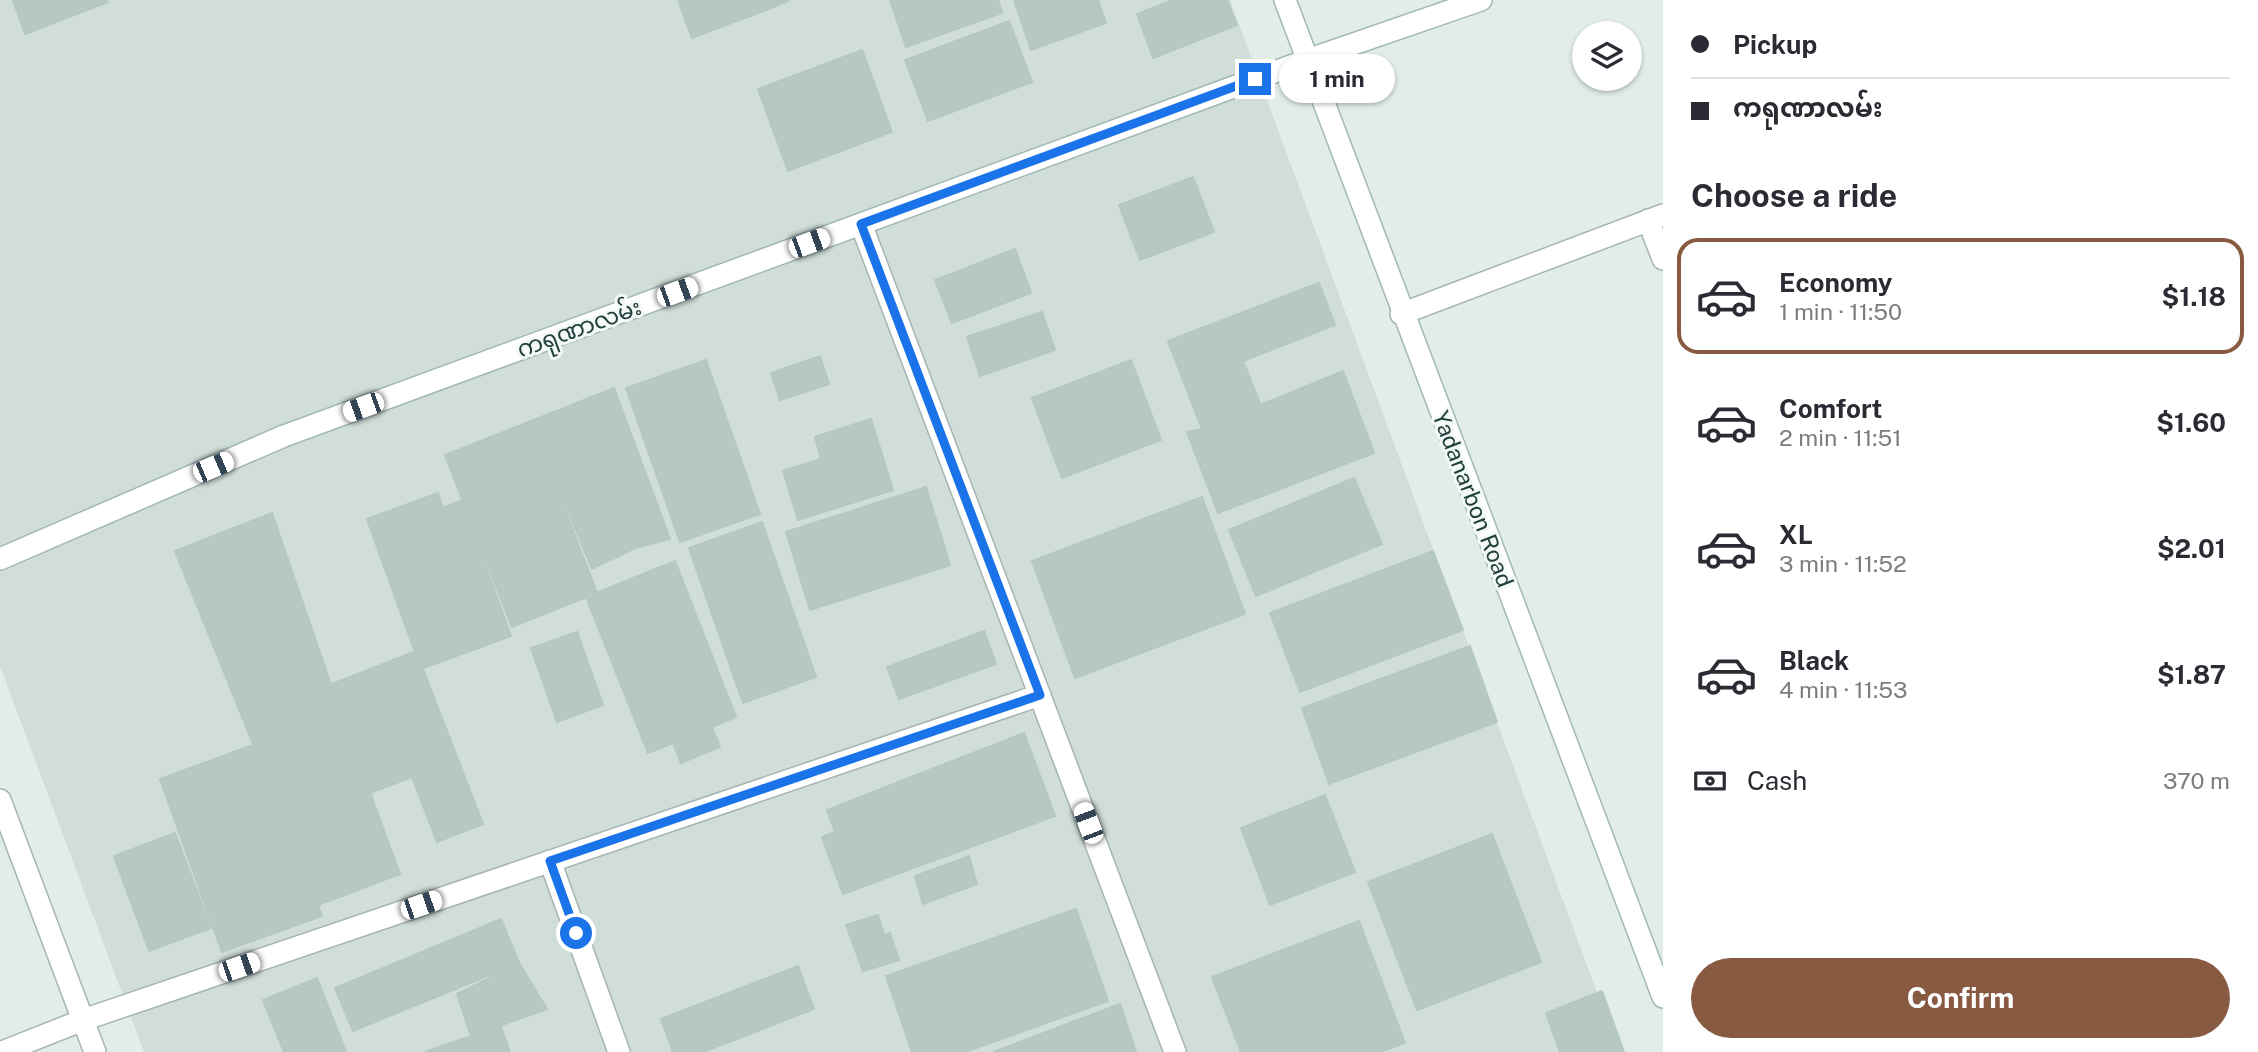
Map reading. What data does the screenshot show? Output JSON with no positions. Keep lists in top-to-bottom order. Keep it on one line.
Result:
{"streets":{"street":["ကရုဏာလမ်း","Yadanarbon Road"]},"crossings":[["ကရုဏာလမ်း","Yadanarbon Road"]],"page":{"banner":["Pickup","ကရုဏာလမ်း"],"bubble":"1 min","heading":"Choose a ride","list":[{"name":"Economy","note":"1 min · 11:50","value":"$1.18"},{"name":"Comfort","note":"2 min · 11:51","value":"$1.60"},{"name":"XL","note":"3 min · 11:52","value":"$2.01"},{"name":"Black","note":"4 min · 11:53","value":"$1.87"}],"pay":["Cash","370 m"],"buttons":"Confirm"}}
